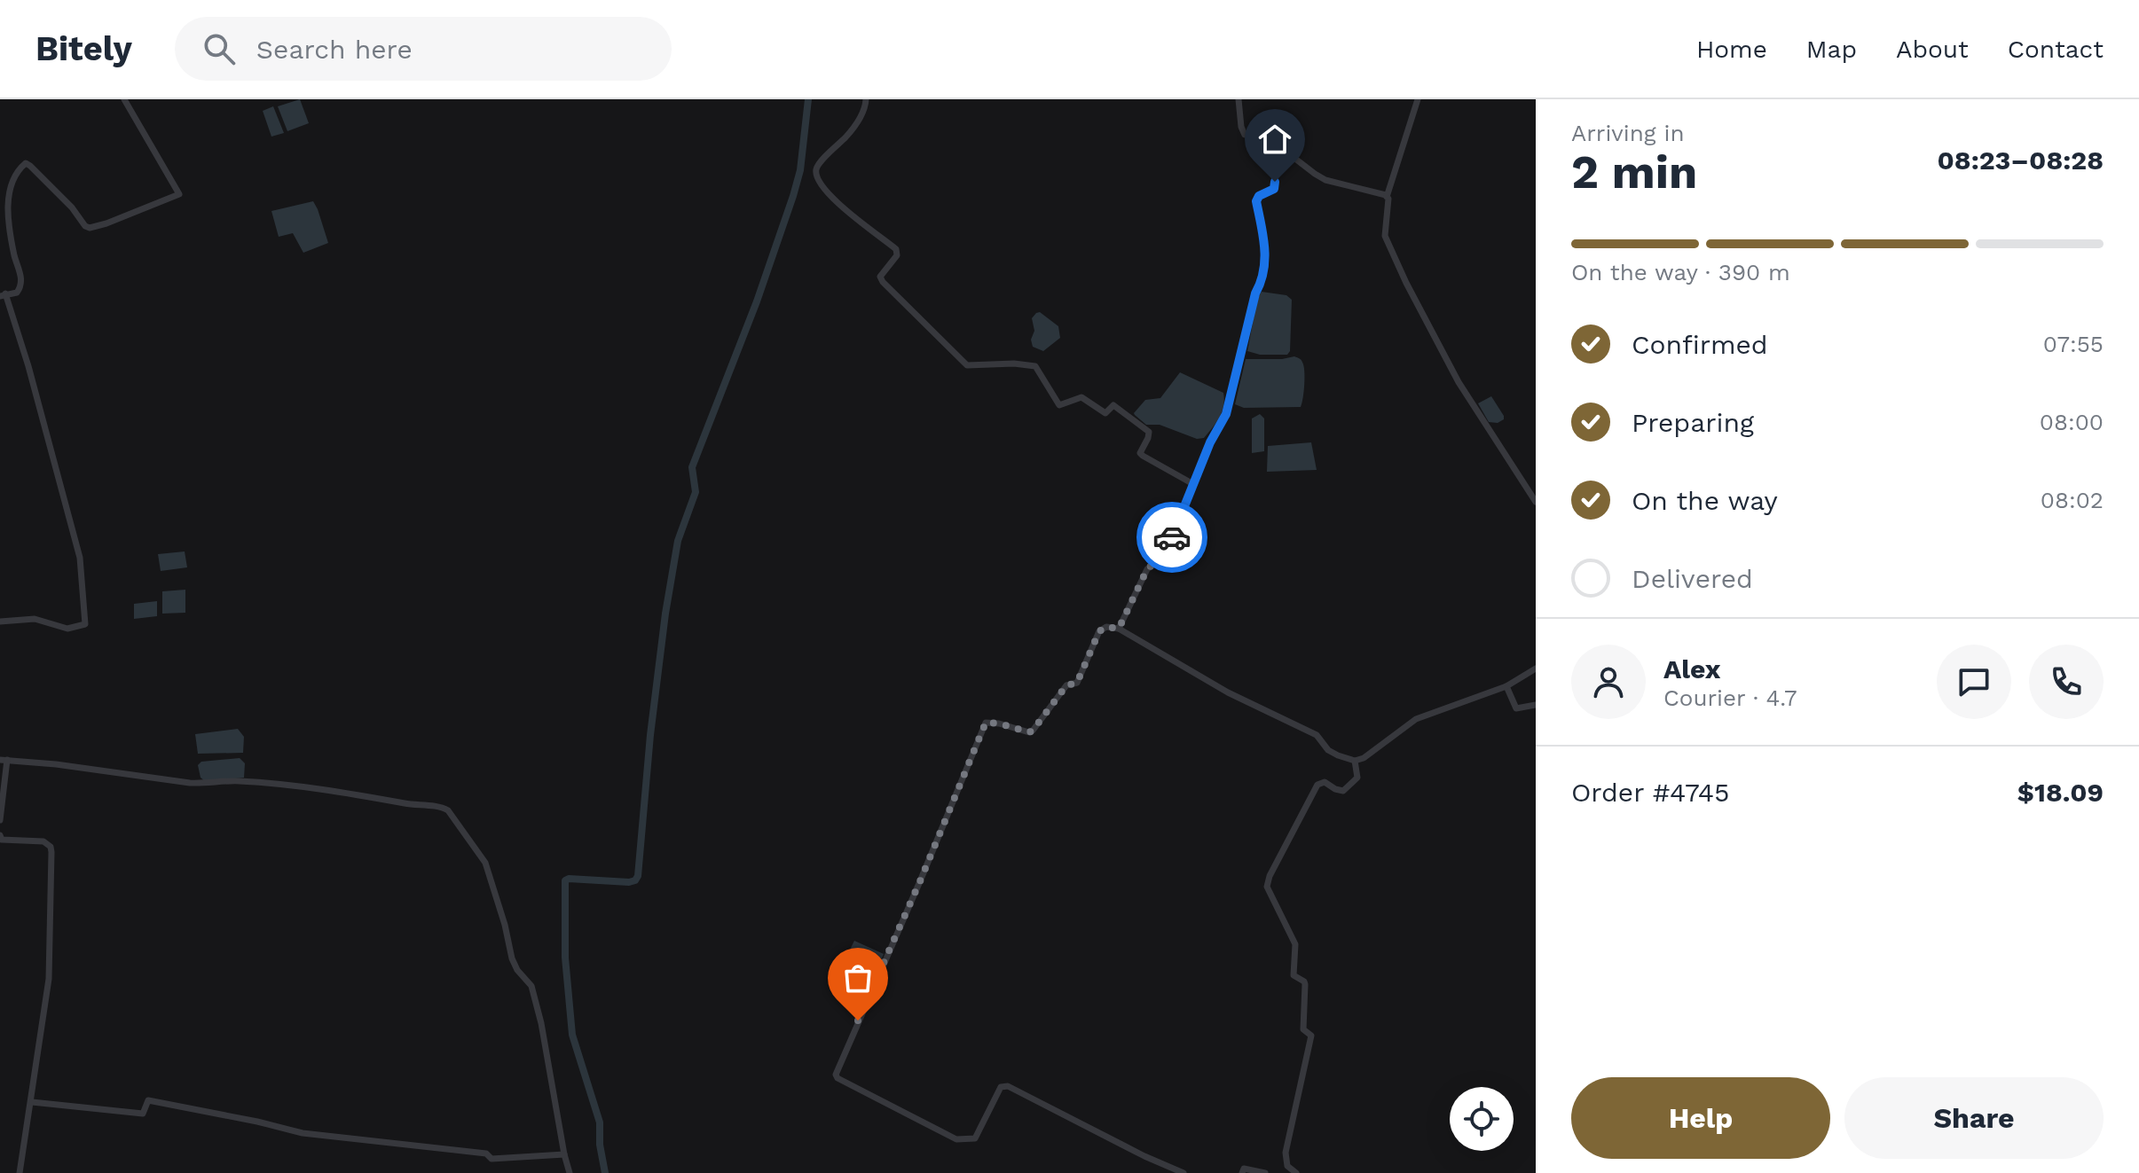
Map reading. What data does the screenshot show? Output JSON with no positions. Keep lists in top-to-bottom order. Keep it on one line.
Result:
{"page":{"header":"Bitely","search":"Search here","nav":["Home","Map","About","Contact"],"heading":["2 min","Arriving in","08:23–08:28"],"panel":["Alex","Courier · 4.7","Order #4745","$18.09"],"bar":"On the way · 390 m","list":[["Confirmed","07:55"],["Preparing","08:00"],["On the way","08:02"],"Delivered"],"buttons":["Help","Share"]}}
